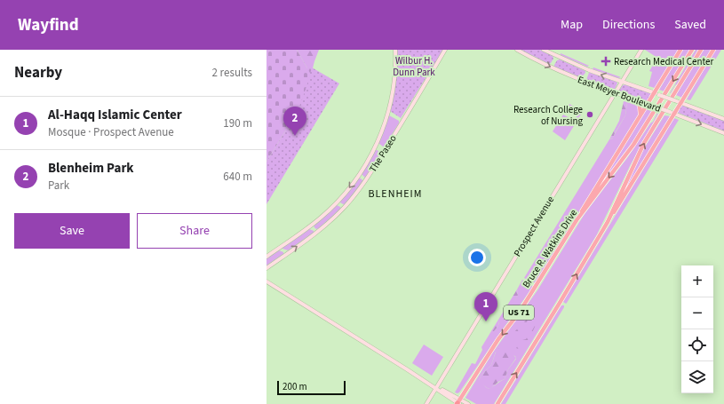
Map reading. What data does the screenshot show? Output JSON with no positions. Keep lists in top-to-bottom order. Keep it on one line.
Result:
{"streets":{"highway":["Bruce R. Watkins Drive","US 71"],"main road":["East Meyer Boulevard","The Paseo","Prospect Avenue"]},"crossings":[["East Meyer Boulevard","Prospect Avenue"]],"districts":["BLENHEIM"],"parks":["Wilbur H. Dunn Park"],"places":{"health":["Research Medical Center"],"other":["Research College of Nursing"]},"scale_bar":"200 m","page":{"header":"Wayfind","nav":["Map","Directions","Saved"],"heading":["Nearby","2 results"],"list":[{"mark":"1","name":"Al-Haqq Islamic Center","note":"Mosque · Prospect Avenue","value":"190 m"},{"mark":"2","name":"Blenheim Park","note":"Park","value":"640 m"}],"pins":["2","1"],"buttons":["Save","Share"],"map_buttons":["+","−"],"scale":"200 m"}}
